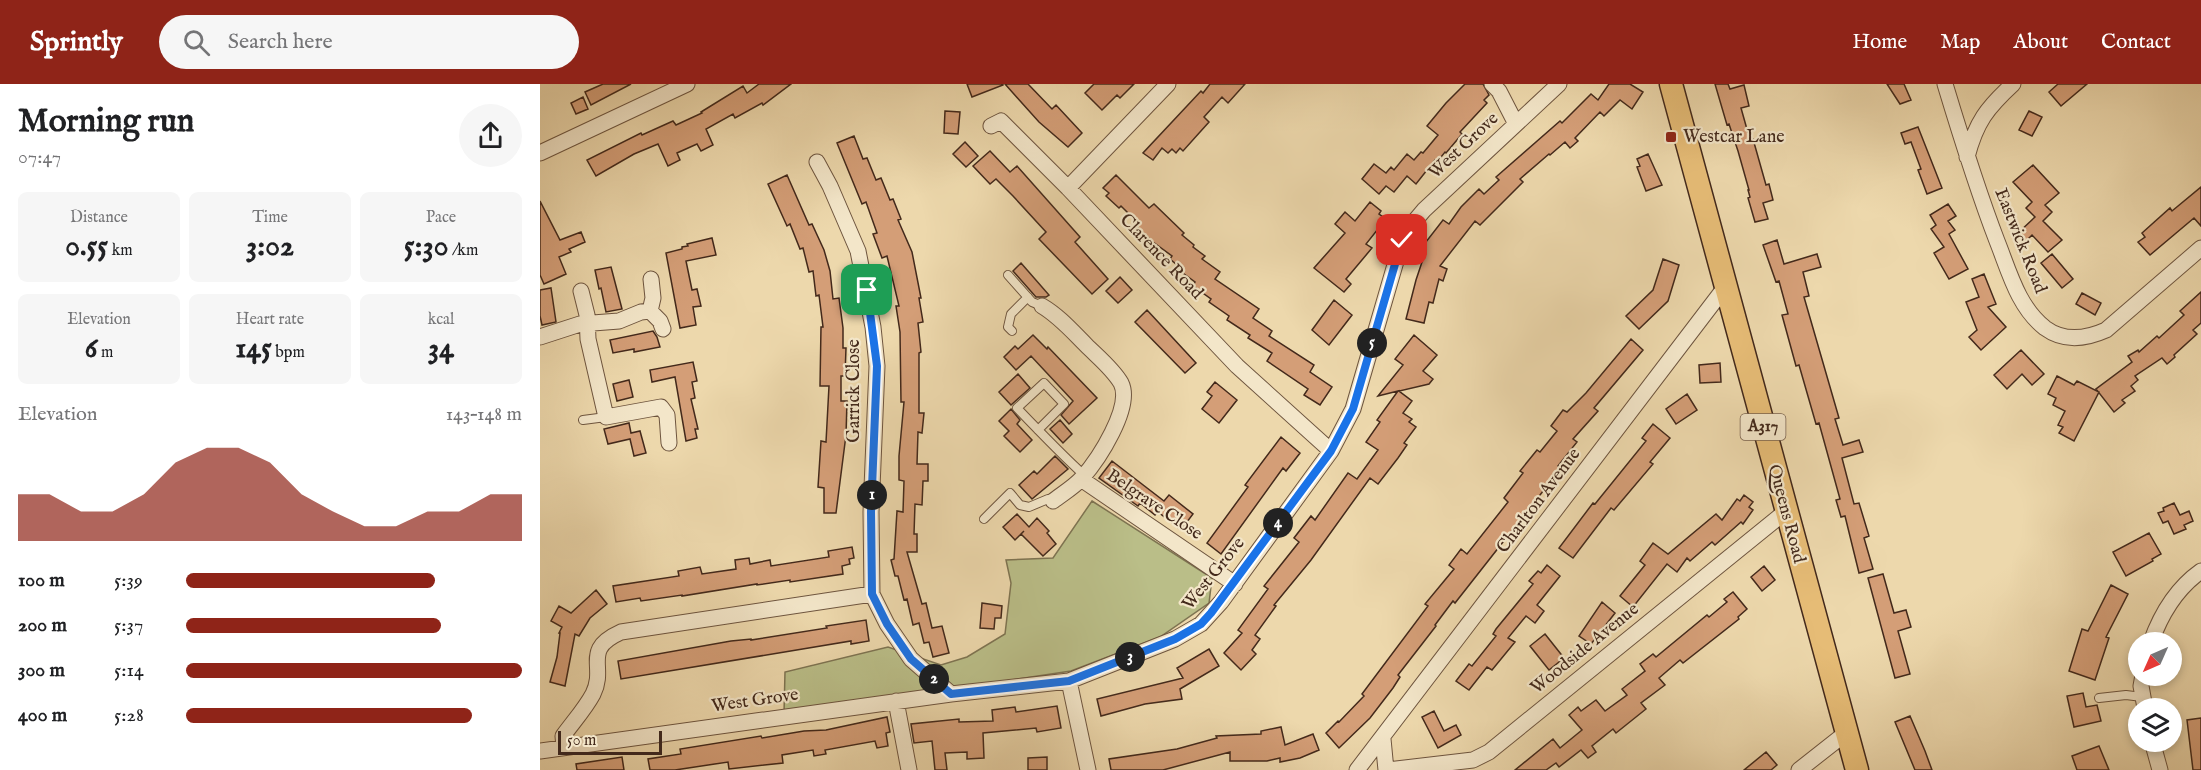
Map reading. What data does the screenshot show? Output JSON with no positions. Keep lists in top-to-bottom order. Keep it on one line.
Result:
{"streets":{"main road":["A317","Queens Road"],"street":["West Grove","Eastwick Road","Clarence Road","Garrick Close","Charlton Avenue","Belgrave Close","Woodside Avenue"]},"crossings":[["West Grove","Clarence Road"],["West Grove","Garrick Close"],["West Grove","Belgrave Close"],["Charlton Avenue","Queens Road"],["Queens Road","Woodside Avenue"]],"places":{"transit":["Westcar Lane"]},"scale_bar":"50 m","north":"bottom left","page":{"header":"Sprintly","search":"Search here","nav":["Home","Map","About","Contact"],"heading":["Morning run","07:47"],"stats":[["Distance","0.55 km"],["Time","3:02"],["Pace","5:30 /km"],["Elevation","6 m"],["Heart rate","145 bpm"],["kcal","34"]],"pins":["5","1","4","3","2"],"chart":["Elevation","143–148 m"],"list":[{"name":"100 m","note":"5:39"},{"name":"200 m","note":"5:37"},{"name":"300 m","note":"5:14"},{"name":"400 m","note":"5:28"}],"scale":"50 m"}}
